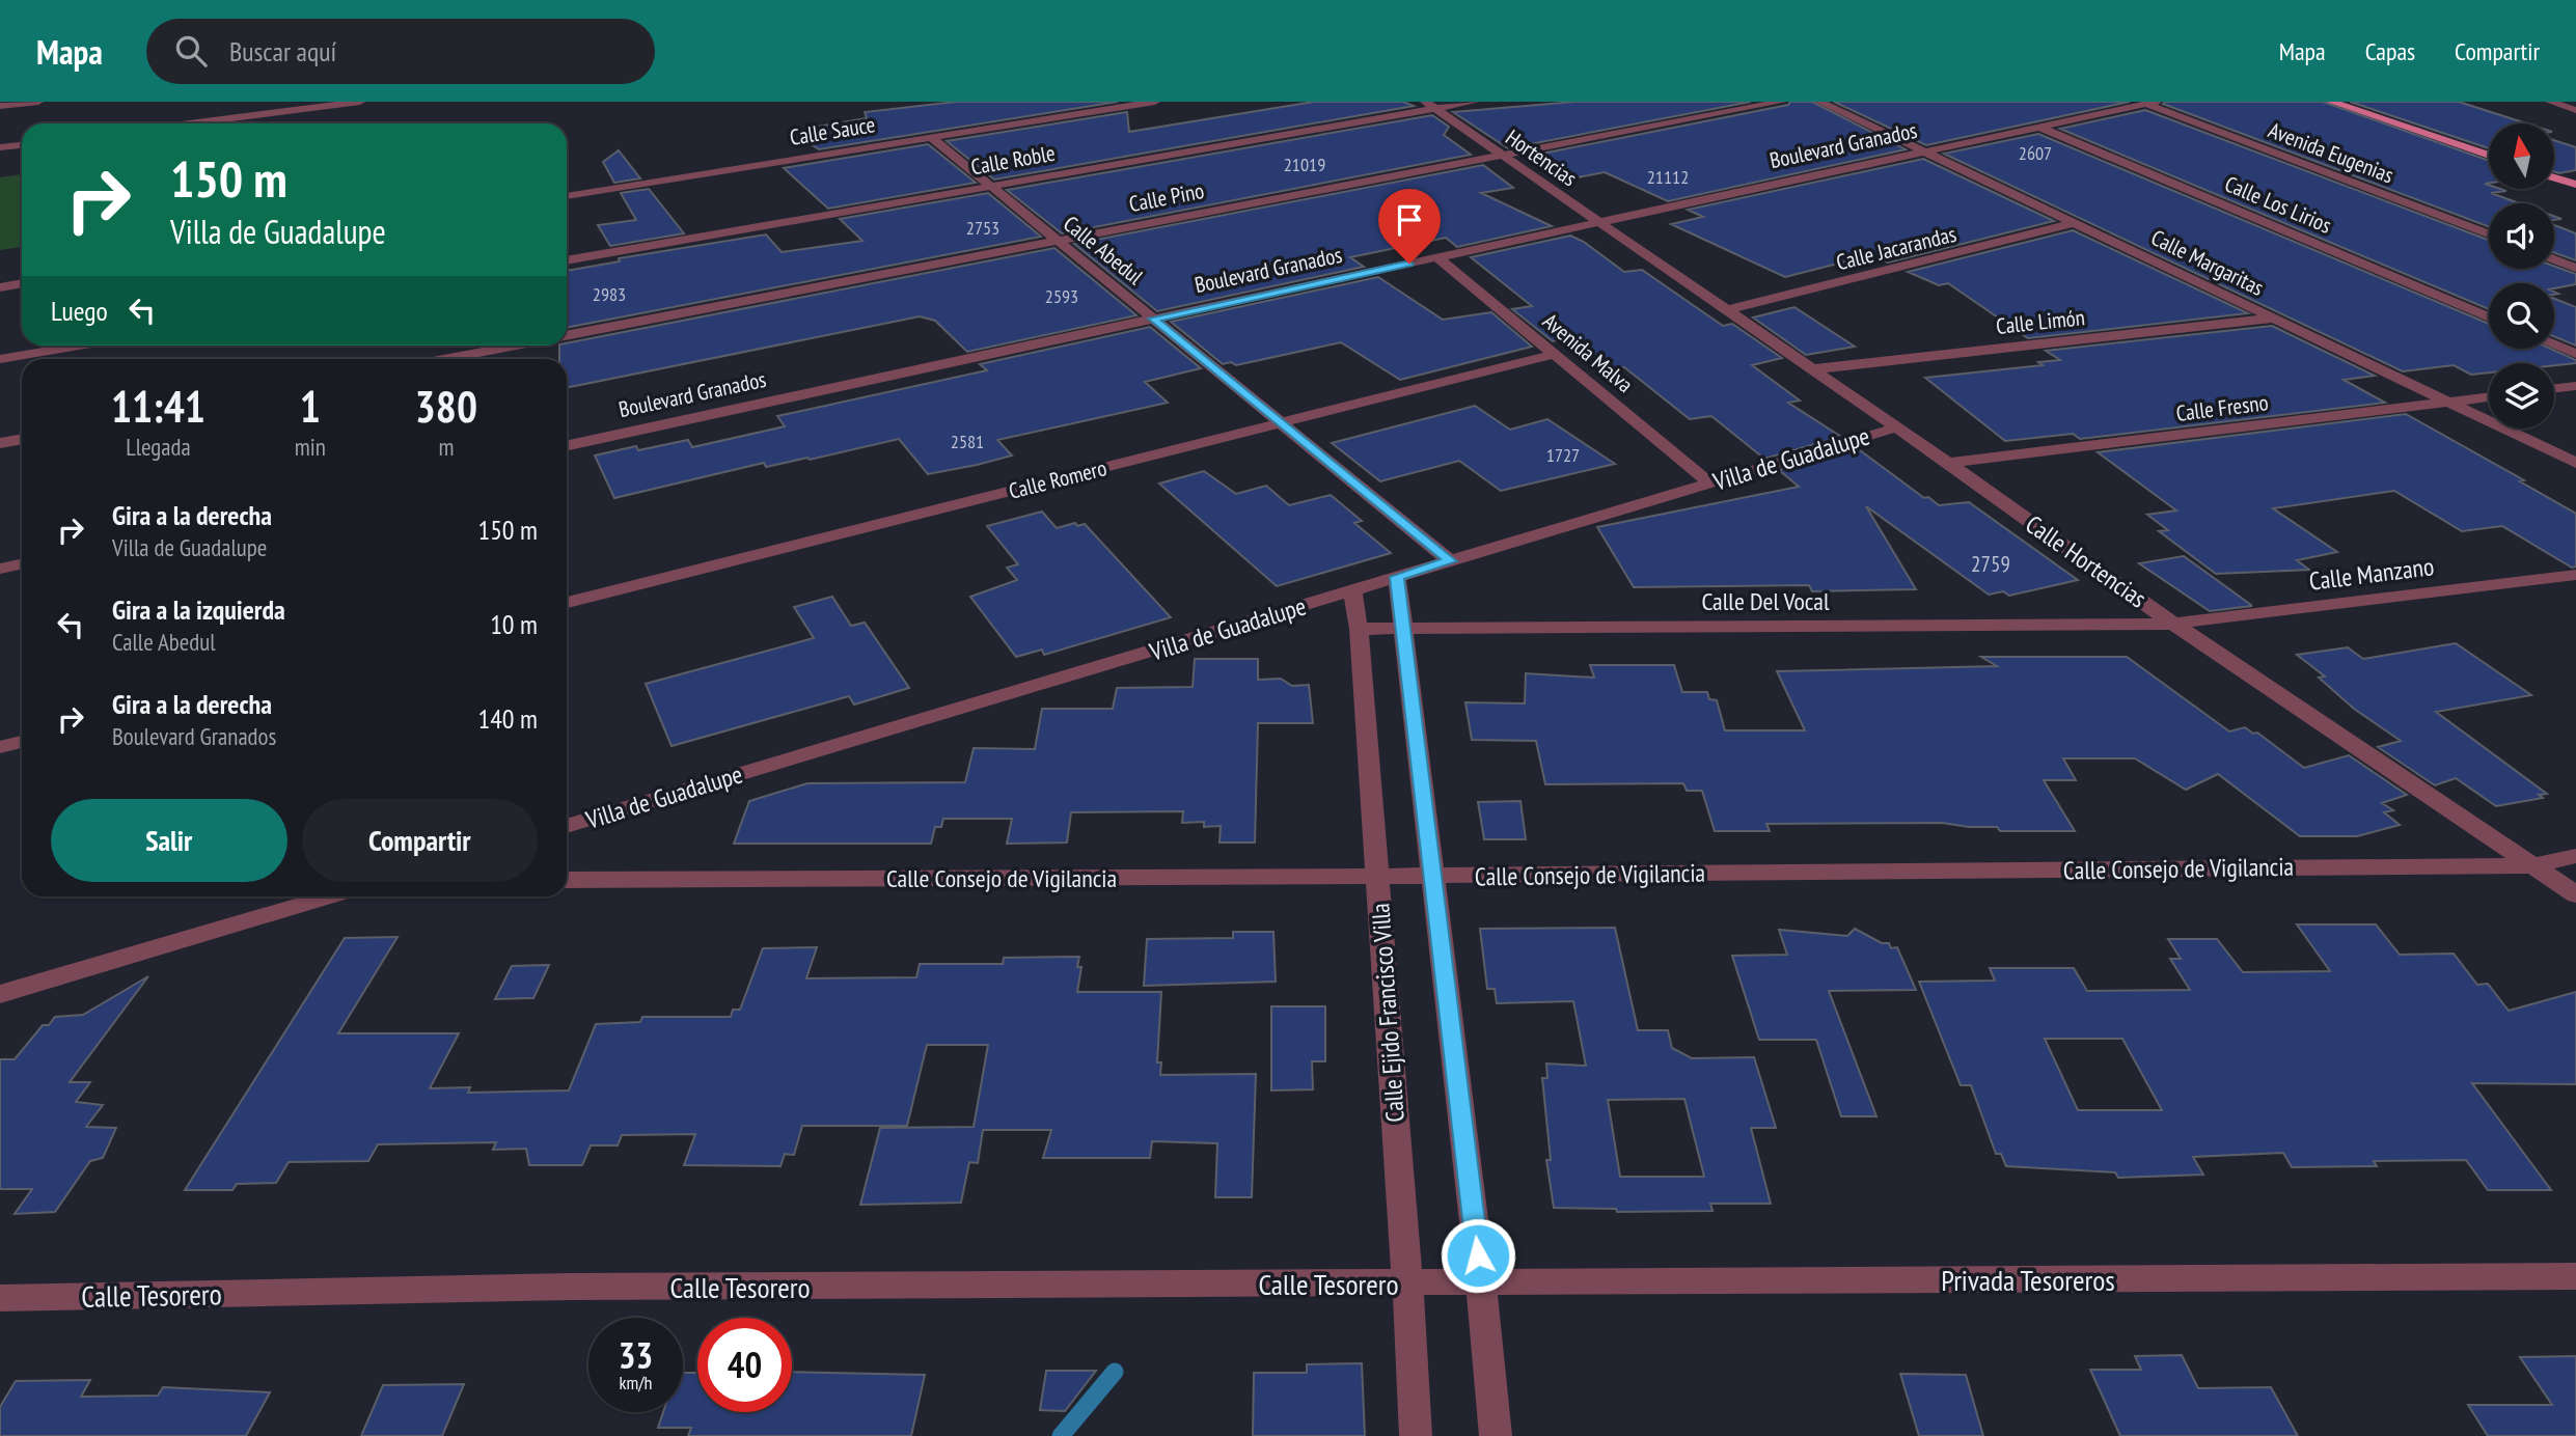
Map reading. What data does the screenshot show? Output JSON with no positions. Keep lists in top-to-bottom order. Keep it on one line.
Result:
{"streets":{"street":["Calle Sauce","Boulevard Granados","Avenida Eugenias","Hortencias","Calle Roble","Calle Pino","Calle Los Lirios","Calle Jacarandas","Calle Abedul","Calle Margaritas","Calle Limón","Avenida Malva","Calle Fresno","Villa de Guadalupe","Calle Romero","Calle Hortencias","Calle Manzano","Calle Del Vocal","Calle Consejo de Vigilancia","Calle Ejido Francisco Villa","Privada Tesoreros","Calle Tesorero"]},"crossings":[["Calle Sauce","Calle Abedul"],["Boulevard Granados","Avenida Eugenias"],["Boulevard Granados","Hortencias"],["Boulevard Granados","Calle Los Lirios"],["Boulevard Granados","Calle Abedul"],["Boulevard Granados","Calle Margaritas"],["Boulevard Granados","Avenida Malva"],["Boulevard Granados","Calle Hortencias"],["Hortencias","Calle Roble"],["Hortencias","Calle Pino"],["Hortencias","Calle Hortencias"],["Calle Roble","Calle Abedul"],["Calle Pino","Calle Abedul"],["Calle Jacarandas","Calle Margaritas"],["Calle Jacarandas","Calle Hortencias"],["Calle Abedul","Villa de Guadalupe"],["Calle Abedul","Calle Romero"],["Calle Margaritas","Calle Limón"],["Calle Margaritas","Calle Fresno"],["Calle Limón","Calle Hortencias"],["Avenida Malva","Villa de Guadalupe"],["Avenida Malva","Calle Romero"],["Calle Fresno","Calle Hortencias"],["Villa de Guadalupe","Calle Hortencias"],["Villa de Guadalupe","Calle Ejido Francisco Villa"],["Calle Hortencias","Calle Manzano"],["Calle Hortencias","Calle Del Vocal"],["Calle Hortencias","Calle Consejo de Vigilancia"],["Calle Manzano","Calle Del Vocal"],["Calle Del Vocal","Calle Ejido Francisco Villa"],["Calle Consejo de Vigilancia","Calle Ejido Francisco Villa"],["Calle Ejido Francisco Villa","Calle Tesorero"],["Privada Tesoreros","Calle Tesorero"]],"house_numbers":["2607","21019","21112","2753","2983","2593","2581","1727","2759"],"north":"top","page":{"header":"Mapa","search":"Buscar aquí","nav":["Mapa","Capas","Compartir"],"turn":["150 m","Villa de Guadalupe"],"then":"Luego","eta":["11:41","Llegada","1","min","380","m"],"list":[{"name":"Gira a la derecha","note":"Villa de Guadalupe","value":"150 m"},{"name":"Gira a la izquierda","note":"Calle Abedul","value":"10 m"},{"name":"Gira a la derecha","note":"Boulevard Granados","value":"140 m"}],"buttons":["Salir","Compartir"],"speed":"33 km/h","limit":"40"}}
